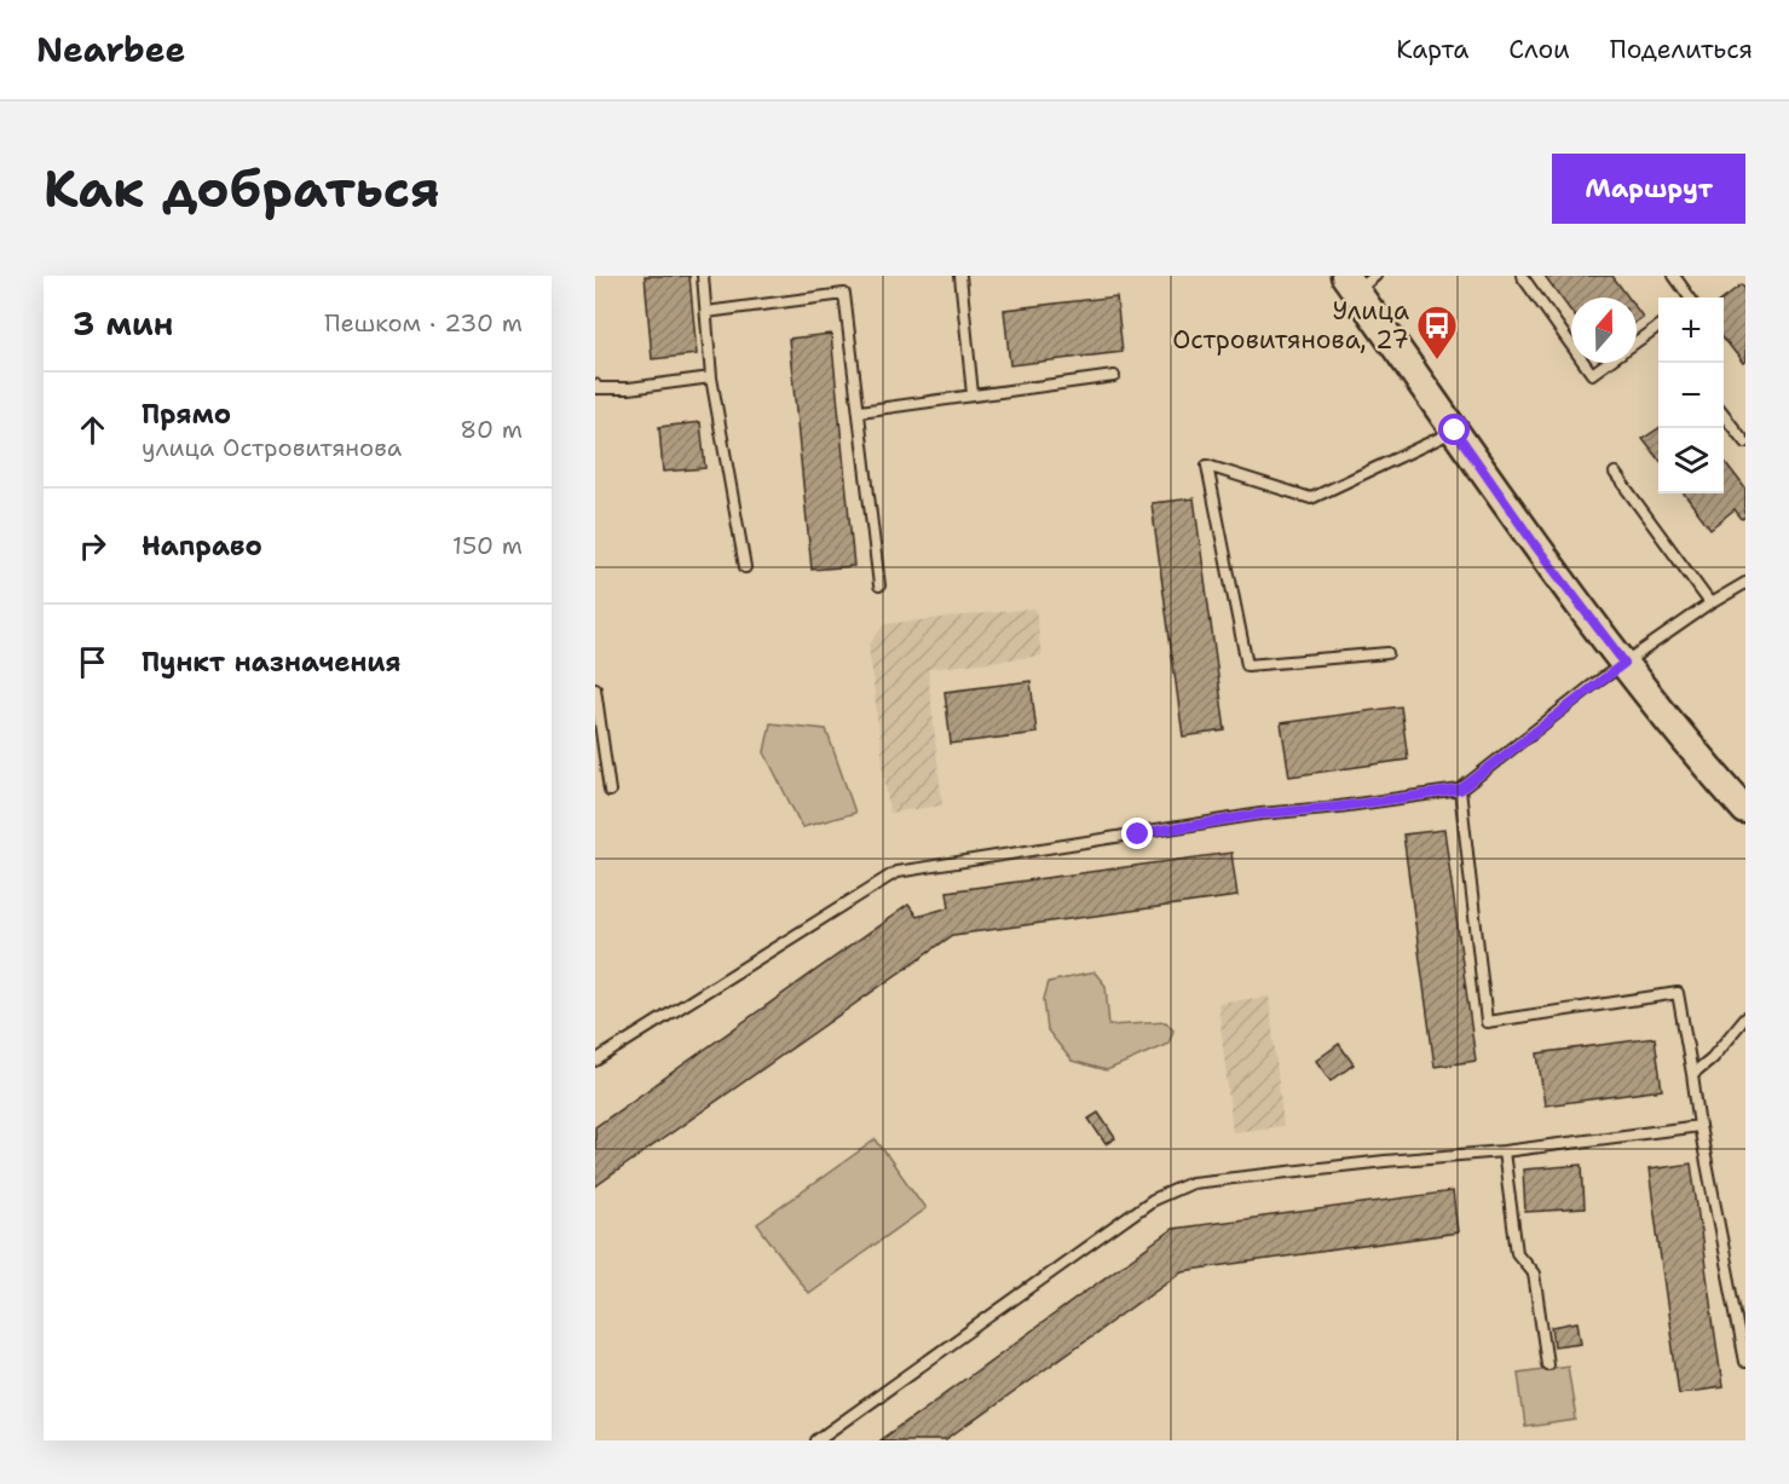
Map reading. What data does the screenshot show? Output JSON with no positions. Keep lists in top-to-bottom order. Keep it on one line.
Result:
{"places":{"bus stop":["Улица Островитянова, 27"]},"north":"top","page":{"header":"Nearbee","nav":["Карта","Слои","Поделиться"],"buttons":"Маршрут","title":"Как добраться","heading":["3 мин","Пешком · 230 m"],"map_buttons":["+","−"],"list":[["Прямо","улица Островитянова","80 m"],["Направо","150 m"],"Пункт назначения"]}}
